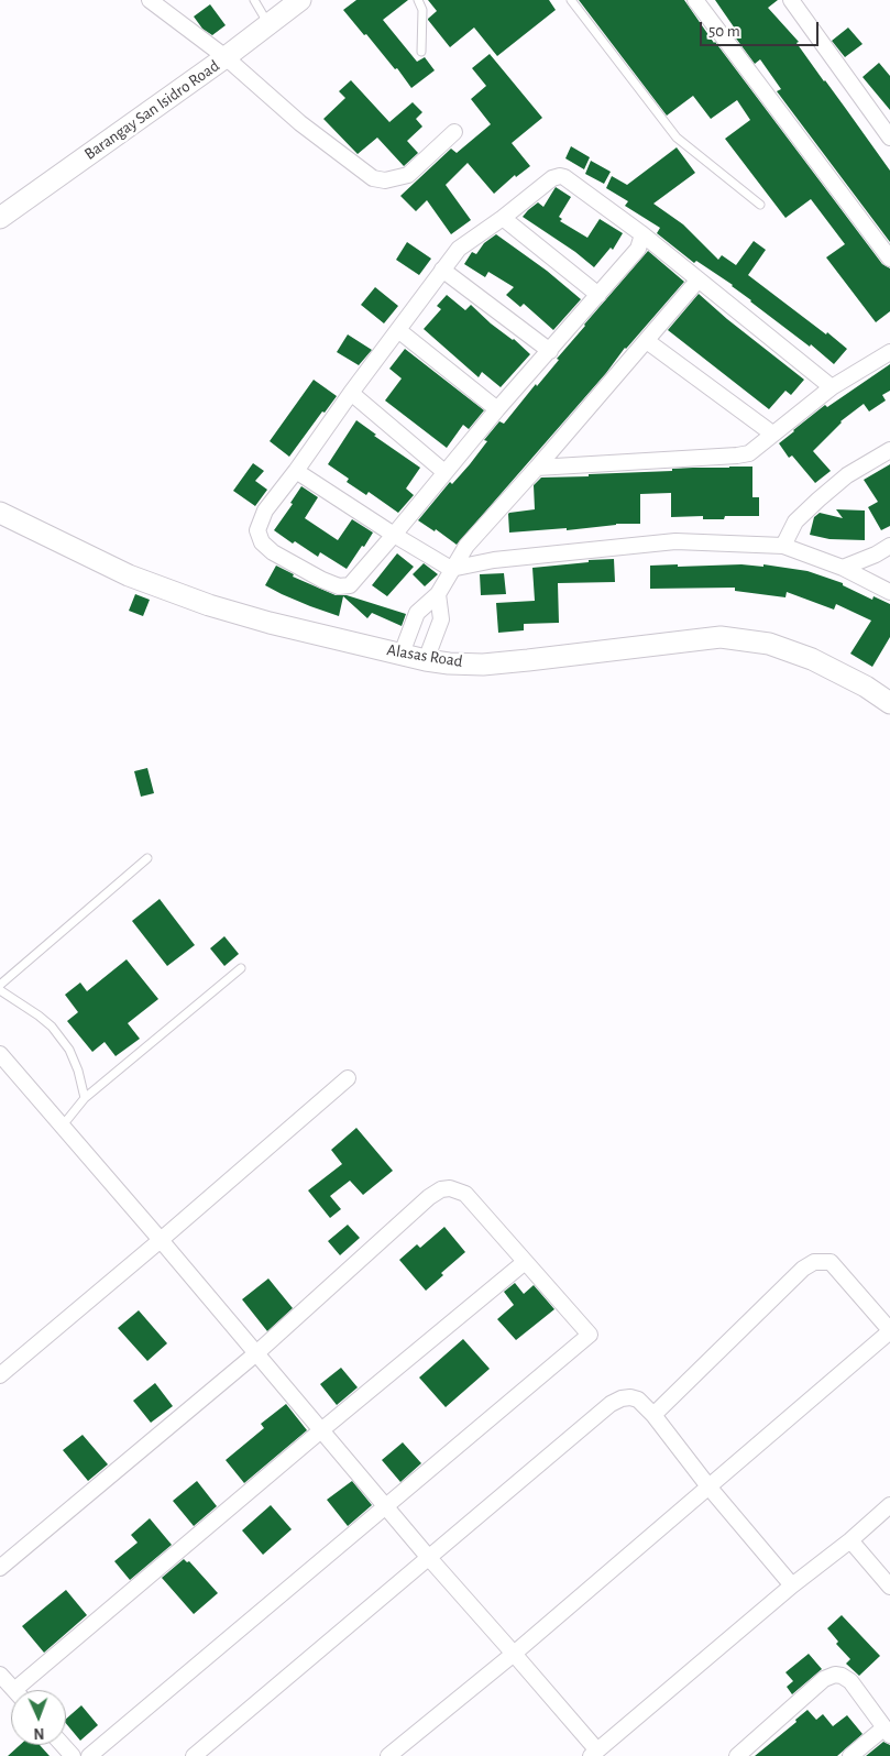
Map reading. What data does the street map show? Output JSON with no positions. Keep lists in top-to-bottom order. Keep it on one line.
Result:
{"streets":{"street":["Barangay San Isidro Road","Alasas Road"]},"scale_bar":"50 m","north":"bottom"}
